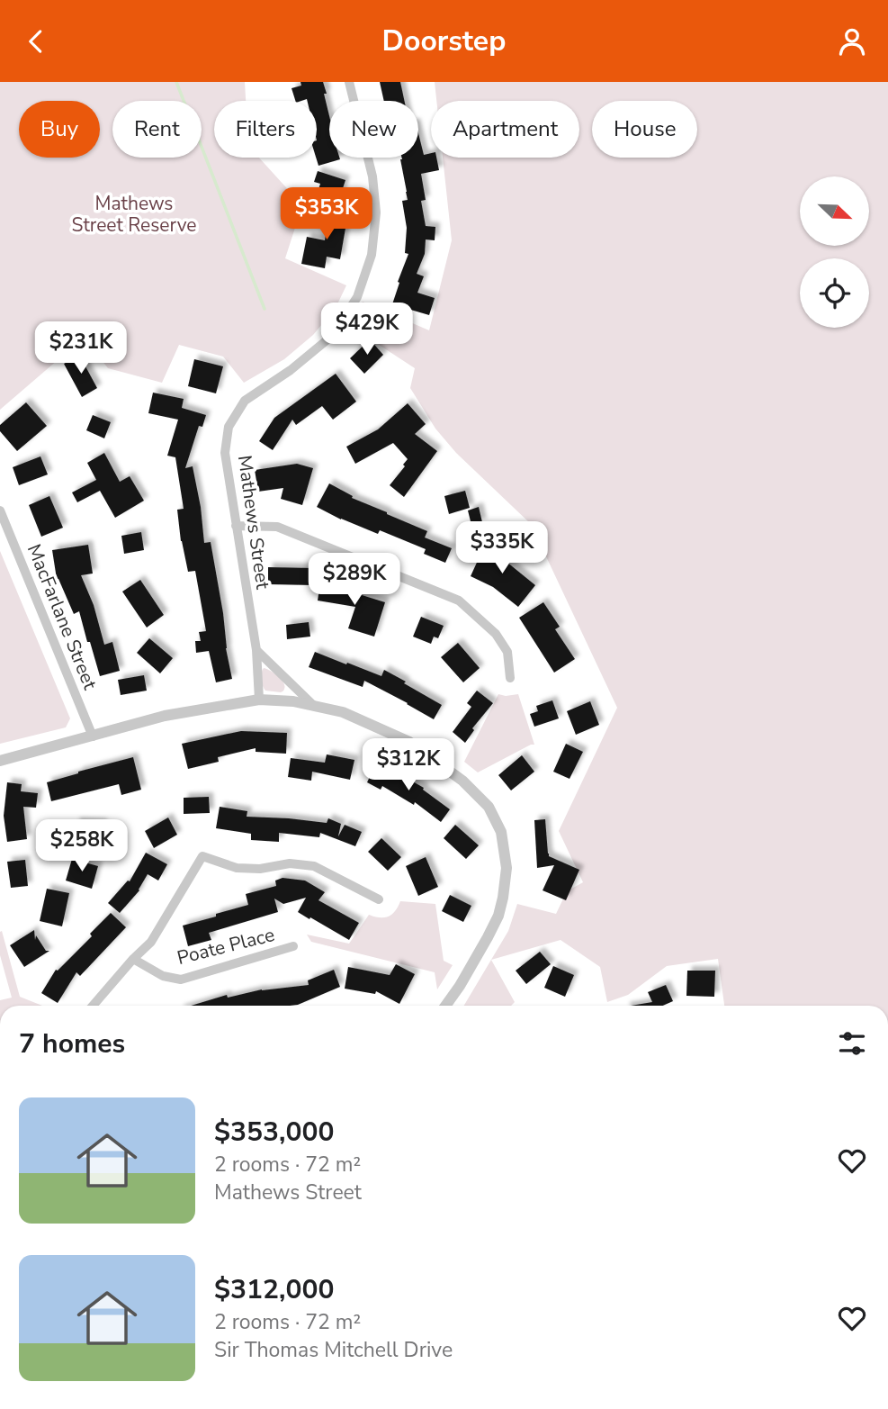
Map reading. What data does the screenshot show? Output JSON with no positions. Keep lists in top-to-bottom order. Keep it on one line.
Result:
{"streets":{"street":["Mathews Street","MacFarlane Street","Poate Place"]},"parks":["Mathews Street Reserve"],"north":"bottom right","page":{"header":"Doorstep","chip":["Buy","Rent","Filters","New","Apartment","House"],"price":["$353K","$429K","$231K","$335K","$289K","$312K","$258K"],"heading":"7 homes","list":[{"name":"$353,000","note":"2 rooms · 72 m² · Mathews Street"},{"name":"$312,000","note":"2 rooms · 72 m² · Sir Thomas Mitchell Drive"}]}}
